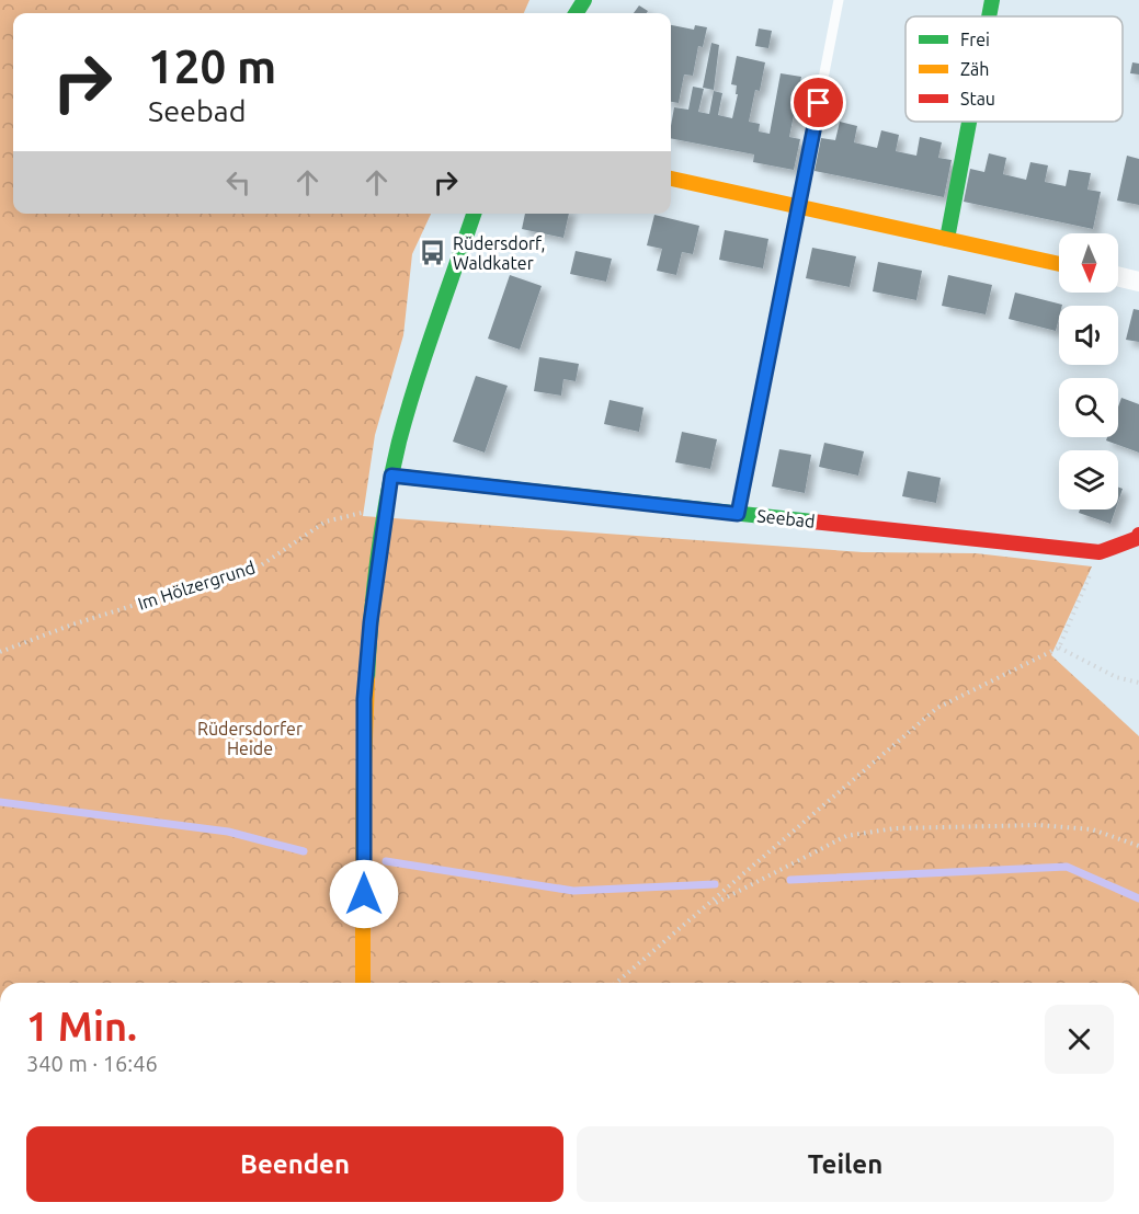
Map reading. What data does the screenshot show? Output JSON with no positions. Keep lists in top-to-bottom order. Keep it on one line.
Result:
{"streets":{"street":["Seebad"],"path":["Im Hölzergrund"]},"parks":["Rüdersdorfer Heide"],"places":{"bus stop":["Rüdersdorf, Waldkater"]},"legend":["Frei","Zäh","Stau"],"north":"bottom","page":{"turn":["120 m","Seebad"],"heading":["1 Min.","340 m · 16:46"],"buttons":["Beenden","Teilen"]}}
